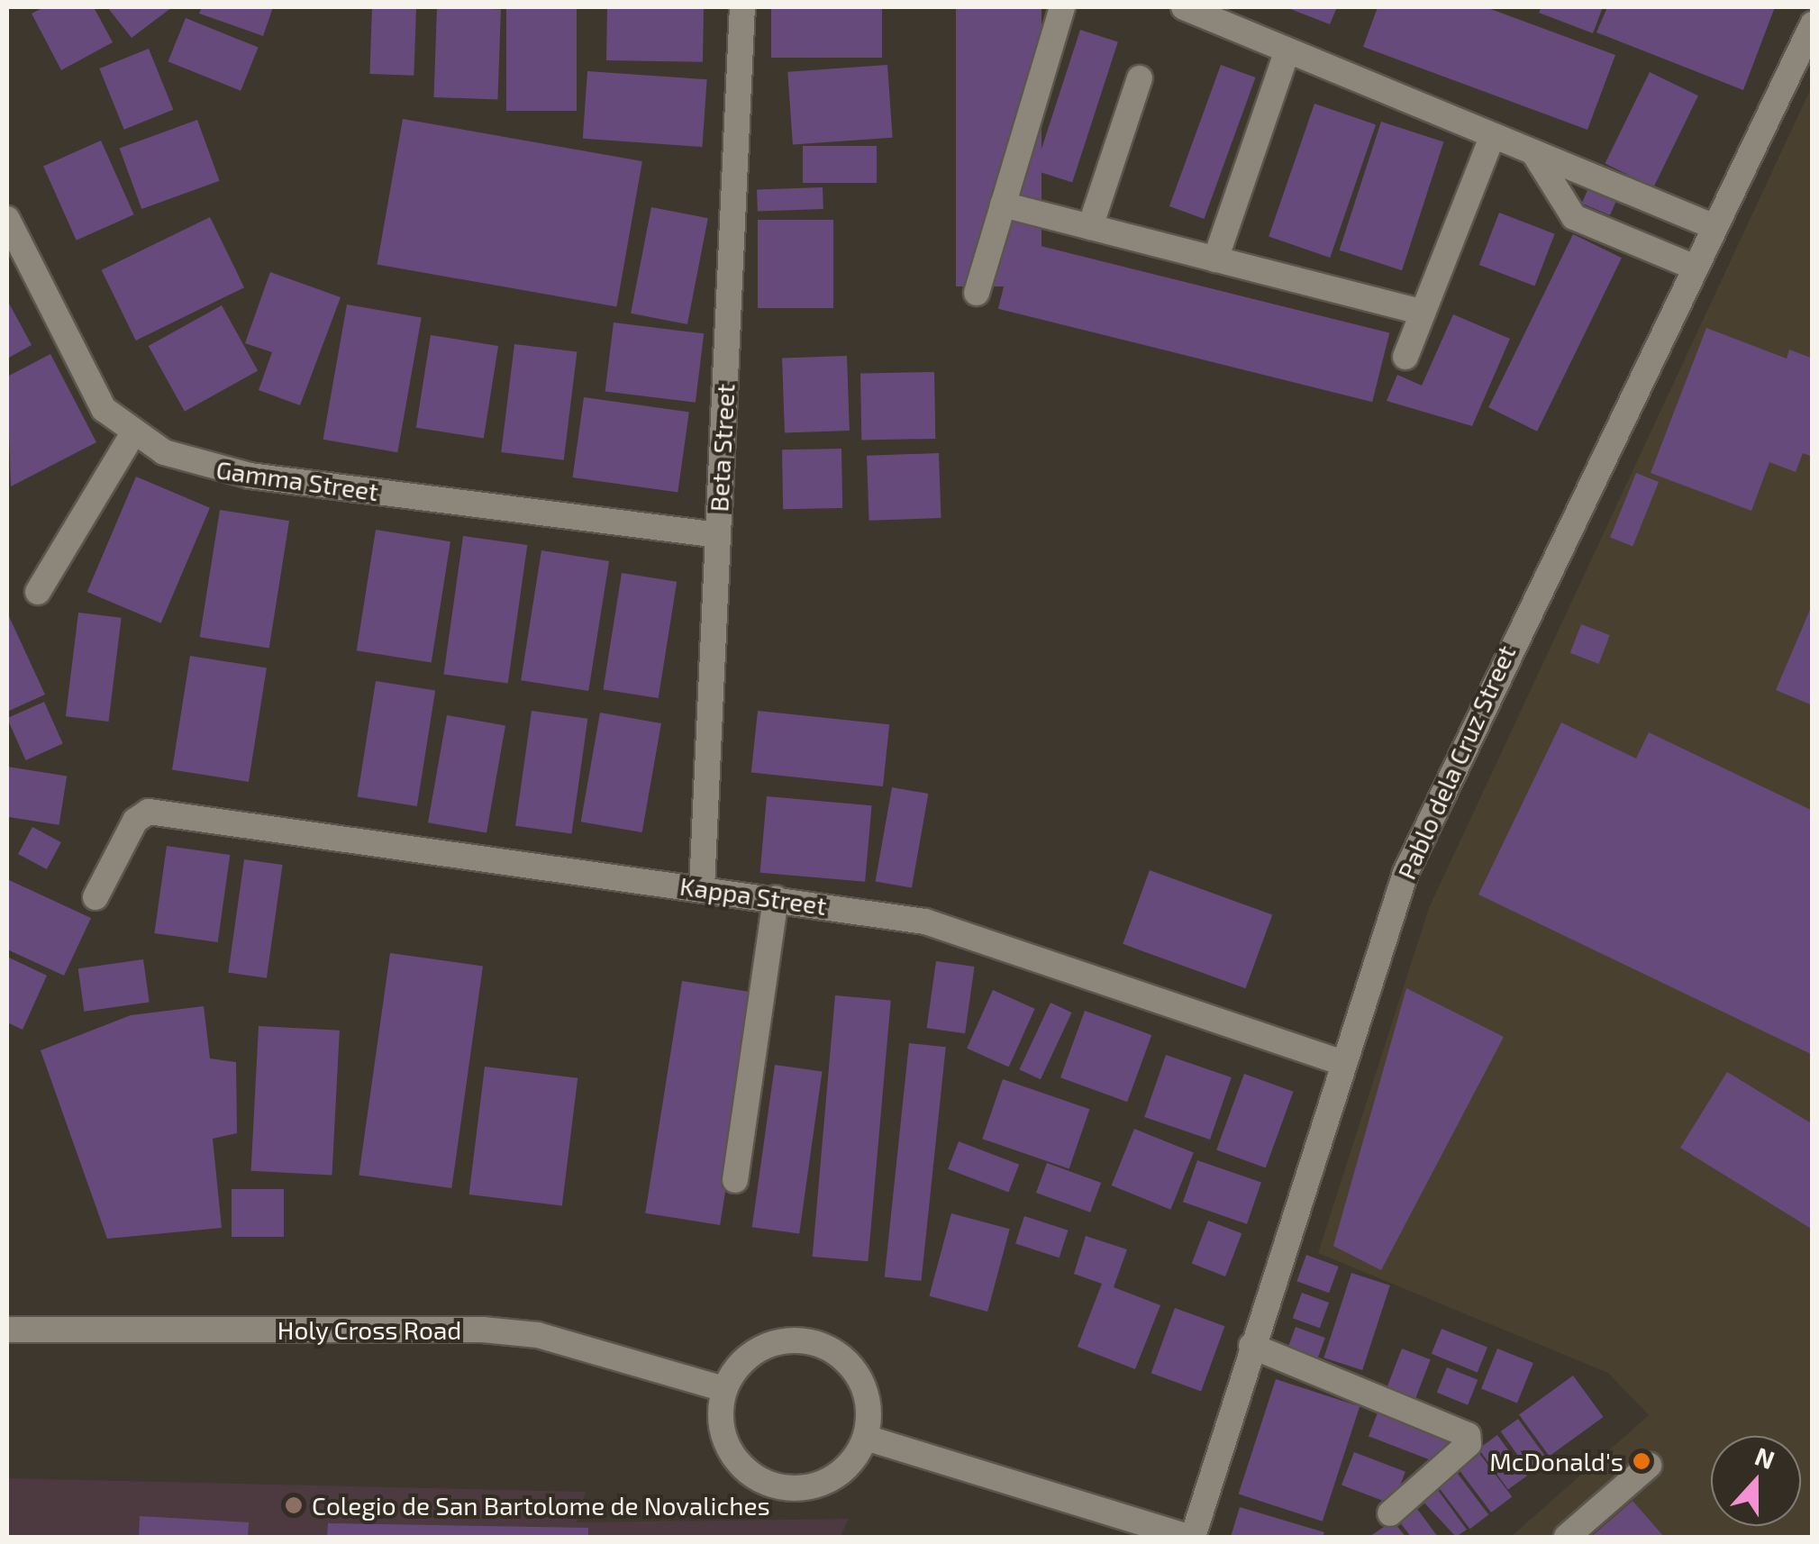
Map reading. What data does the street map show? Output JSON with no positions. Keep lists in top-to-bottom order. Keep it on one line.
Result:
{"streets":{"street":["Beta Street","Gamma Street","Pablo dela Cruz Street","Kappa Street","Holy Cross Road"]},"crossings":[["Beta Street","Gamma Street"],["Beta Street","Kappa Street"],["Pablo dela Cruz Street","Kappa Street"]],"places":["McDonald's","Colegio de San Bartolome de Novaliches"],"north":"top"}
